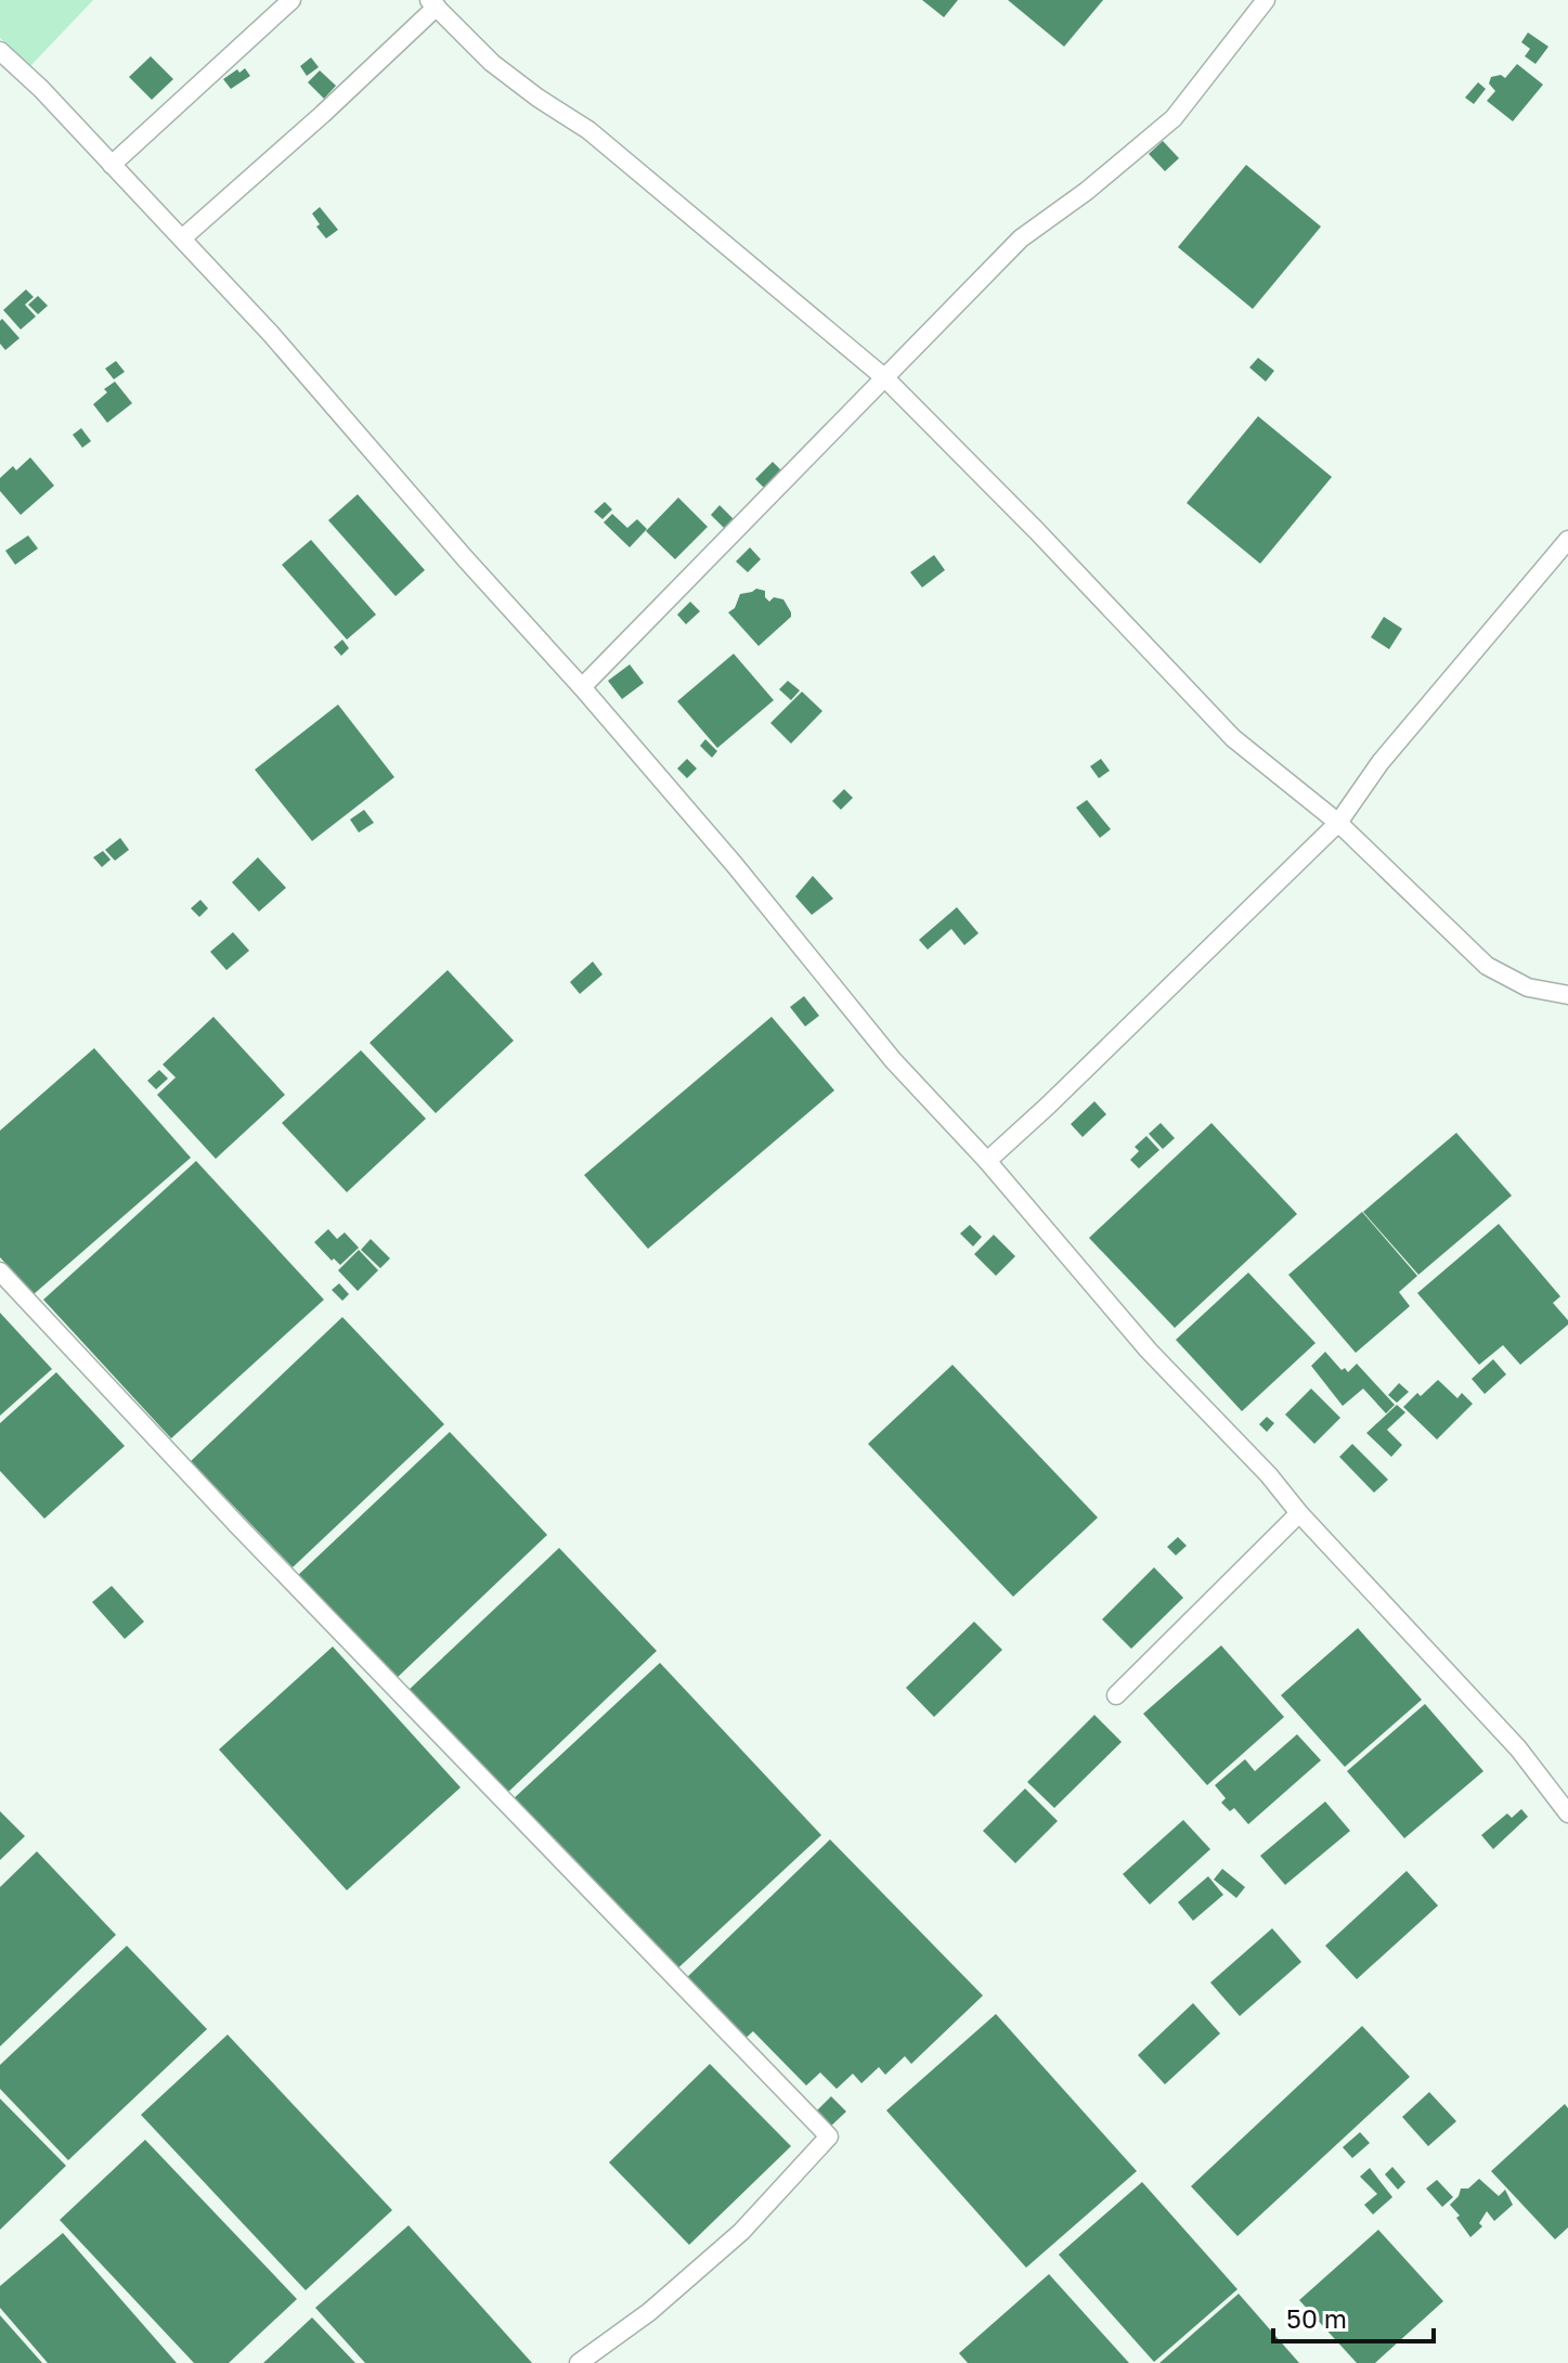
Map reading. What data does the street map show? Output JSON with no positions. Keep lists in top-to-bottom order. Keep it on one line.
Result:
{"scale_bar":"50 m"}
